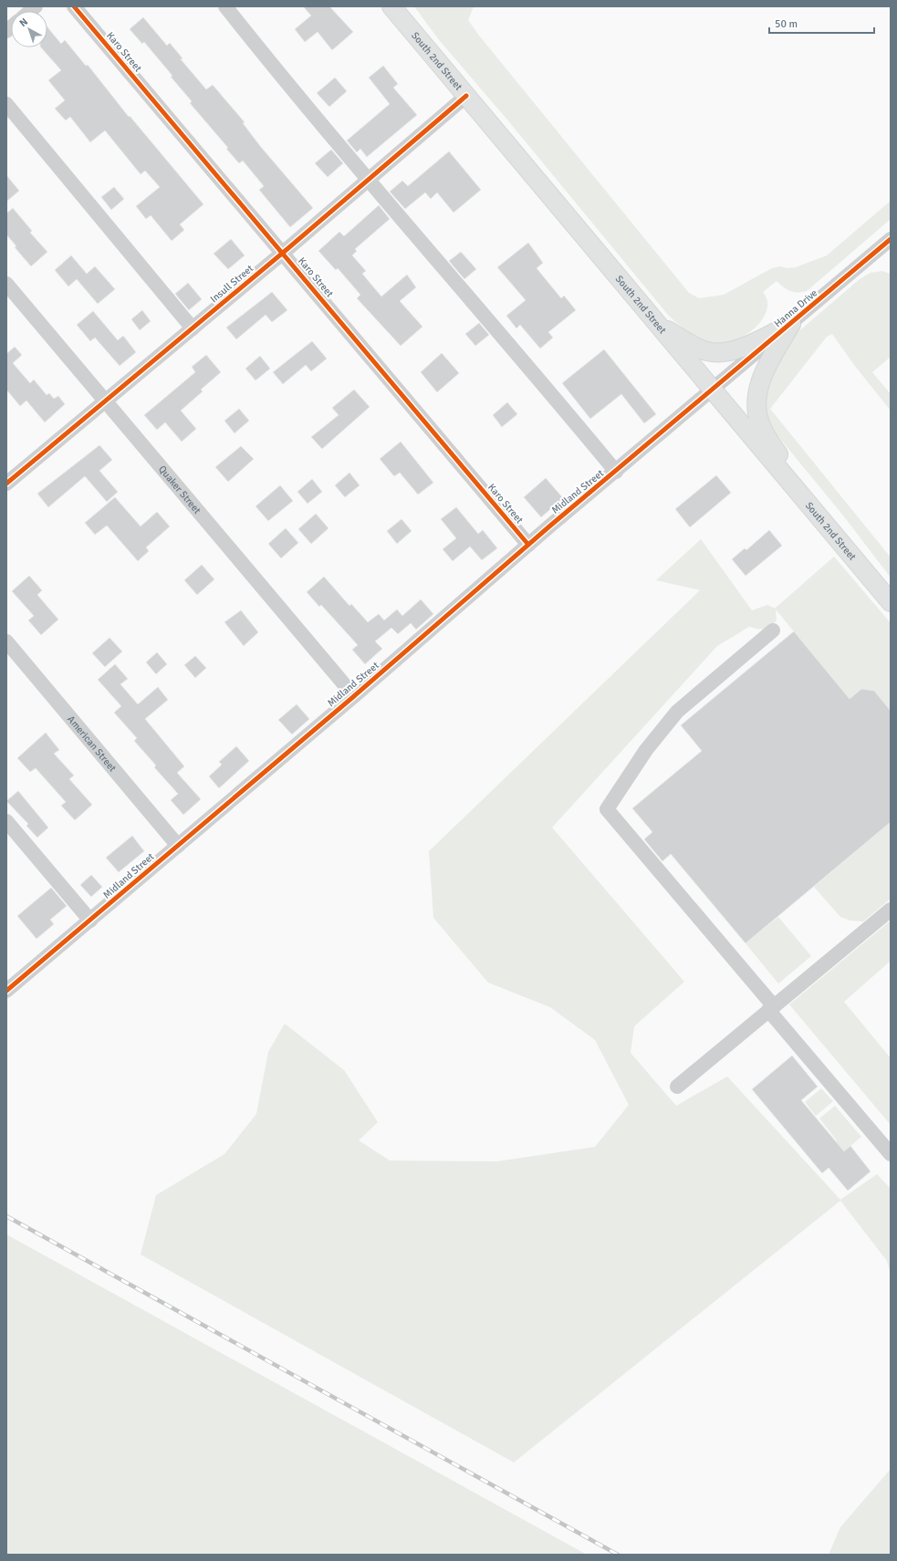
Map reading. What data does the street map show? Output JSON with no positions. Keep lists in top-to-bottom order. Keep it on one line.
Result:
{"streets":{"main road":["South 2nd Street"],"street":["Karo Street","Insull Street","Hanna Drive","Quaker Street","Midland Street","American Street"]},"crossings":[["Karo Street","Insull Street"],["Karo Street","Midland Street"],["South 2nd Street","Insull Street"],["South 2nd Street","Hanna Drive"],["South 2nd Street","Midland Street"],["Insull Street","Quaker Street"],["Hanna Drive","Midland Street"],["Quaker Street","Midland Street"],["Midland Street","American Street"]],"scale_bar":"50 m","north":"top left"}
